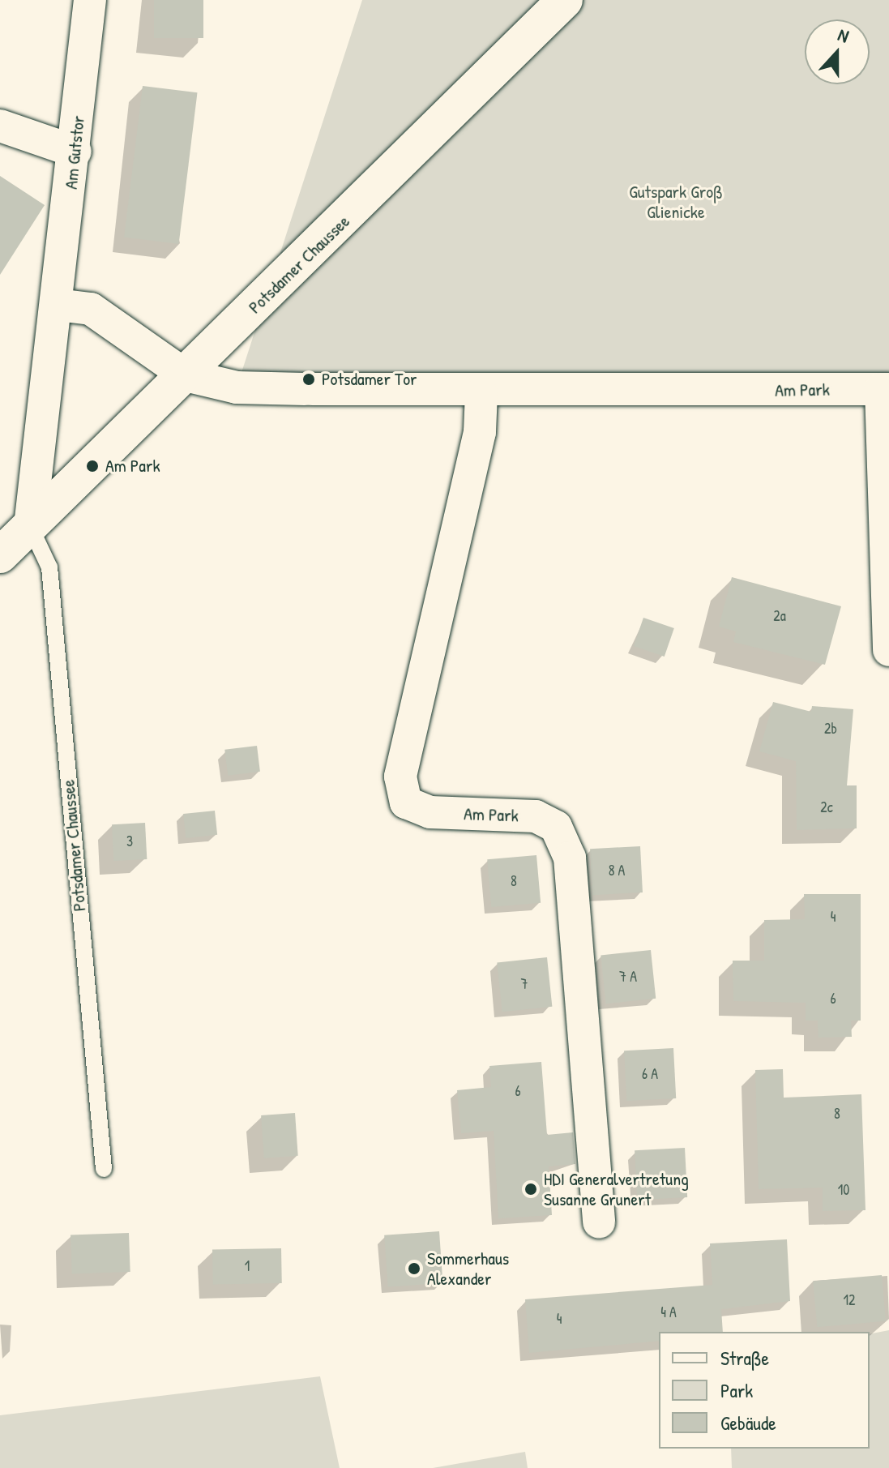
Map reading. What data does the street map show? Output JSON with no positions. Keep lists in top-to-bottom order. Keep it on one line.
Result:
{"streets":{"main road":["Potsdamer Chaussee"],"street":["Am Gutstor","Am Park"]},"crossings":[["Am Gutstor","Potsdamer Chaussee"],["Potsdamer Chaussee","Am Park"]],"parks":["Gutspark Groß Glienicke"],"places":["Potsdamer Tor","Am Park","HDI Generalvertretung Susanne Grunert","Sommerhaus Alexander"],"house_numbers":["2a","2b","2c","3","8 A","8","4","7 A","7","6","6 A","6","8","10","1","12","4 A","4"],"legend":["Straße","Park","Gebäude"],"north":"top"}
